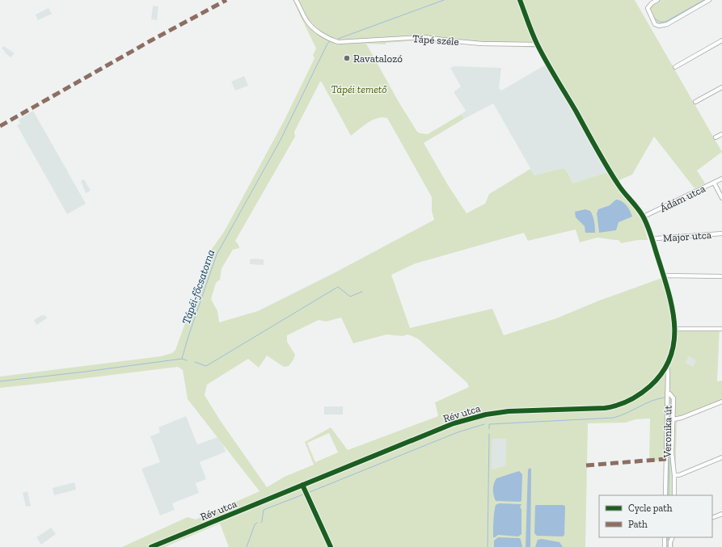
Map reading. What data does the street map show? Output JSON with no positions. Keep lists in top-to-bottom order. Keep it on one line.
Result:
{"streets":{"street":["Tápé széle","Ádám utca","Major utca","Rév utca","Veronika út"]},"crossings":[["Tápé széle","Rév utca"],["Ádám utca","Rév utca"],["Major utca","Rév utca"],["Rév utca","Veronika út"]],"water":["Tápéi-főcsatorna"],"parks":["Tápéi temető"],"places":["Ravatalozó"],"legend":["Cycle path","Path"]}
